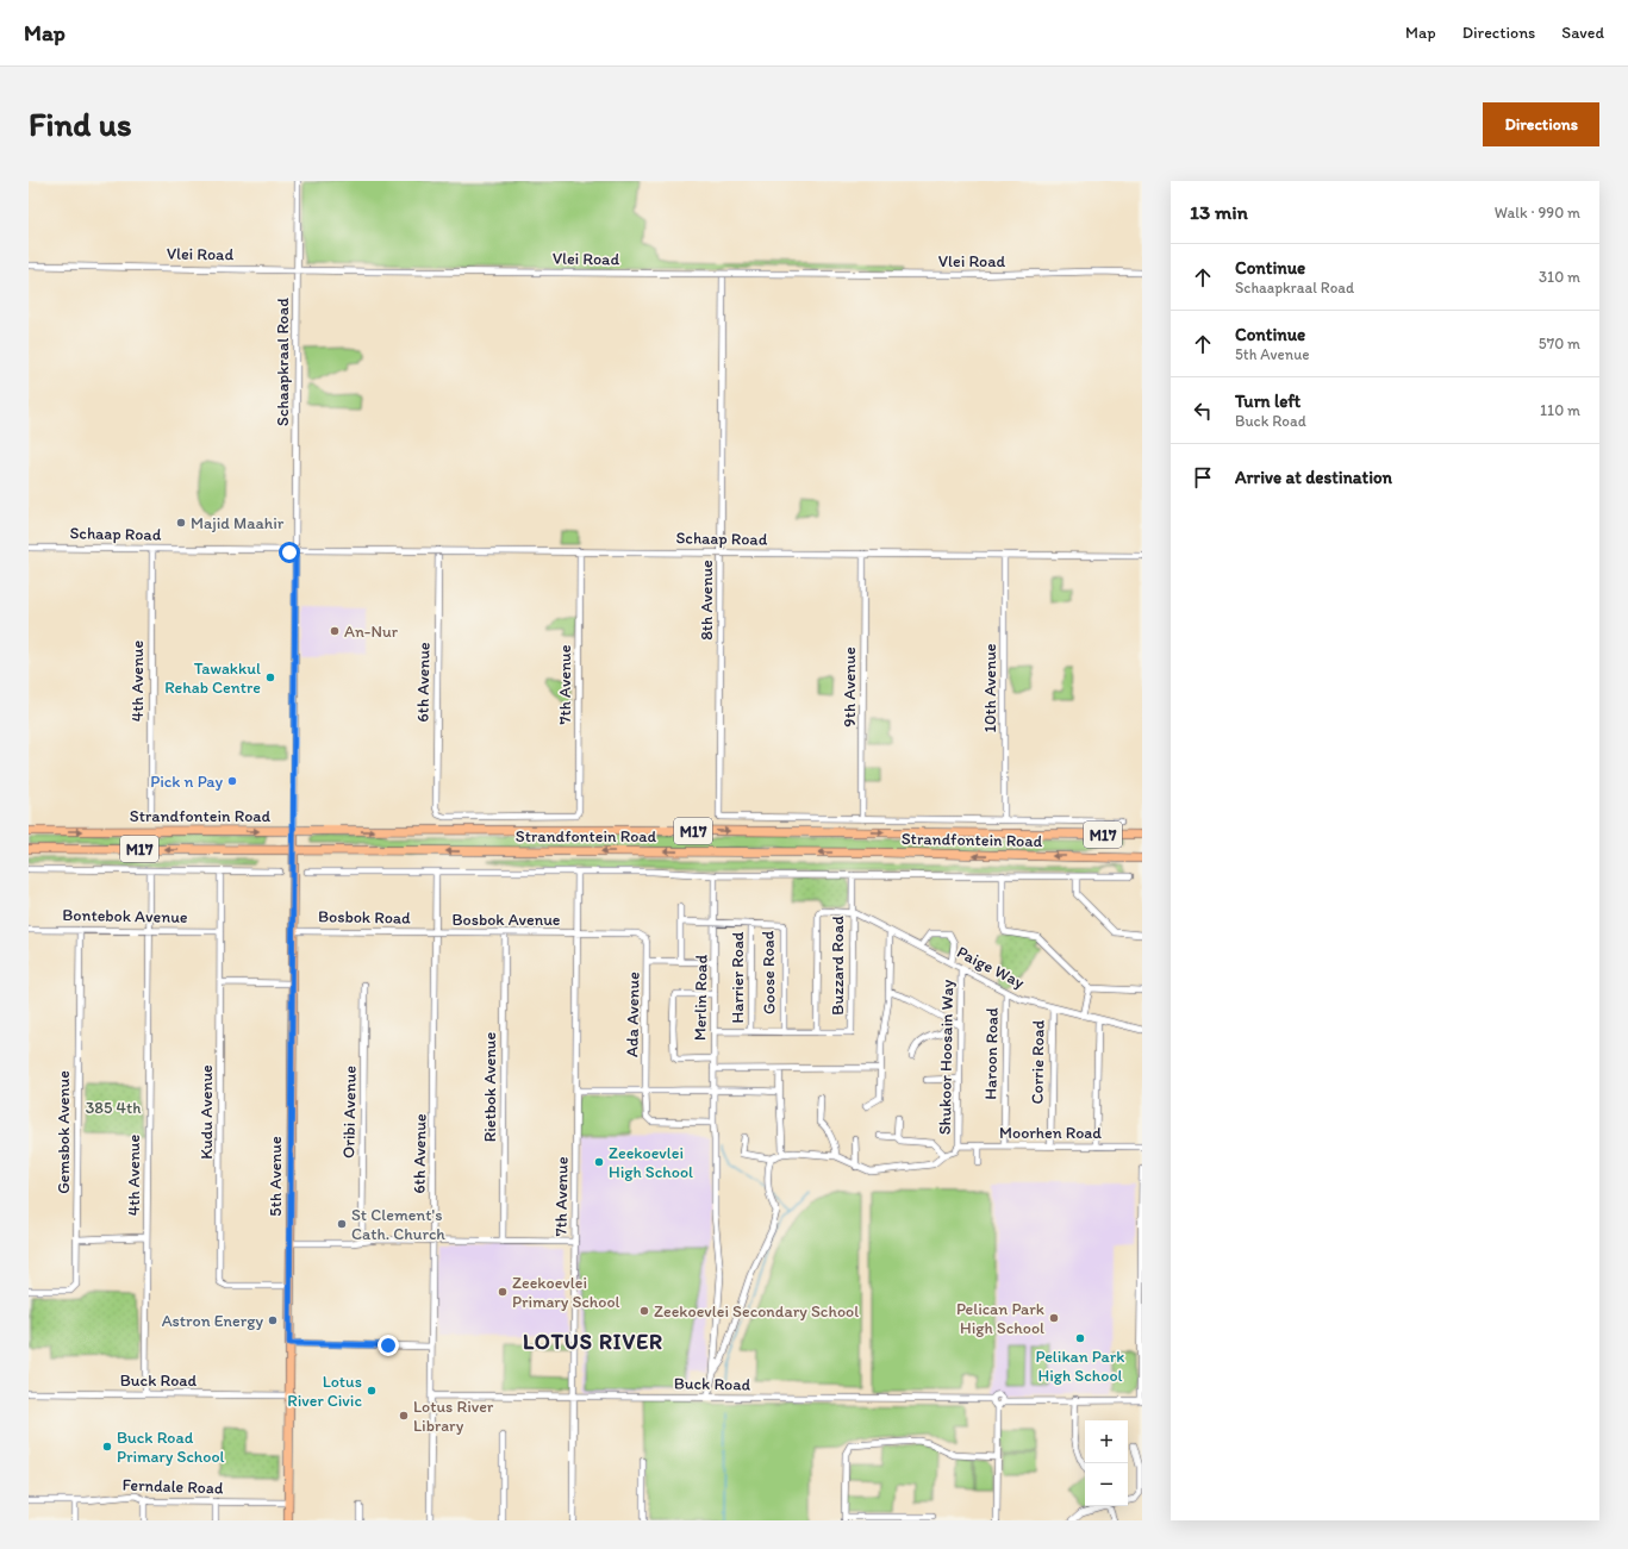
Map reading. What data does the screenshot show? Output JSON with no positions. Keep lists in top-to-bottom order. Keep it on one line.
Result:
{"streets":{"main road":["Strandfontein Road","M17","5th Avenue"],"street":["Vlei Road","Schaapkraal Road","Schaap Road","8th Avenue","4th Avenue","6th Avenue","7th Avenue","9th Avenue","10th Avenue","Bontebok Avenue","Bosbok Road","Bosbok Avenue","Buzzard Road","Paige Way","Goose Road","Harrier Road","Merlin Road","Ada Avenue","Haroon Road","Shukoor Hoosain Way","Corrie Road","Rietbok Avenue","Kudu Avenue","Oribi Avenue","Gemsbok Avenue","Moorhen Road","Buck Road","Ferndale Road"]},"crossings":[["Vlei Road","Schaapkraal Road"],["Vlei Road","8th Avenue"],["Schaap Road","8th Avenue"],["Schaap Road","4th Avenue"],["Schaap Road","6th Avenue"],["Schaap Road","7th Avenue"],["Schaap Road","9th Avenue"],["Schaap Road","10th Avenue"],["8th Avenue","9th Avenue"],["4th Avenue","Bontebok Avenue"],["4th Avenue","Buck Road"],["6th Avenue","7th Avenue"],["6th Avenue","Strandfontein Road"],["6th Avenue","Bosbok Road"],["6th Avenue","Bosbok Avenue"],["6th Avenue","Buck Road"],["7th Avenue","Strandfontein Road"],["7th Avenue","Bosbok Avenue"],["7th Avenue","Ada Avenue"],["7th Avenue","Buck Road"],["Strandfontein Road","Buzzard Road"],["Strandfontein Road","Merlin Road"],["Strandfontein Road","5th Avenue"],["Bontebok Avenue","Kudu Avenue"],["Bontebok Avenue","Gemsbok Avenue"],["Bosbok Road","Bosbok Avenue"],["Bosbok Road","5th Avenue"],["Bosbok Avenue","Ada Avenue"],["Bosbok Avenue","Rietbok Avenue"],["Buzzard Road","Paige Way"],["Buzzard Road","Goose Road"],["Buzzard Road","Harrier Road"],["Buzzard Road","Merlin Road"],["Paige Way","Haroon Road"],["Paige Way","Shukoor Hoosain Way"],["Paige Way","Corrie Road"],["Goose Road","Harrier Road"],["Goose Road","Merlin Road"],["Merlin Road","Ada Avenue"],["Haroon Road","Moorhen Road"],["Shukoor Hoosain Way","Moorhen Road"],["Corrie Road","Moorhen Road"],["Kudu Avenue","5th Avenue"],["5th Avenue","Buck Road"],["5th Avenue","Ferndale Road"]],"districts":["LOTUS RIVER"],"parks":["385 4th"],"places":["Majid Maahir","An-Nur","Tawakkul Rehab Centre","Pick n Pay","Zeekoevlei High School","St Clement's Cath. Church","Zeekoevlei Primary School","Zeekoevlei Secondary School","Pelican Park High School","Astron Energy","Pelikan Park High School","Lotus River Civic","Lotus River Library","Buck Road Primary School"],"page":{"header":"Map","nav":["Map","Directions","Saved"],"buttons":"Directions","title":"Find us","heading":["13 min","Walk · 990 m"],"list":[["Continue","Schaapkraal Road","310 m"],["Continue","5th Avenue","570 m"],["Turn left","Buck Road","110 m"],"Arrive at destination"],"map_buttons":["+","−"]}}
